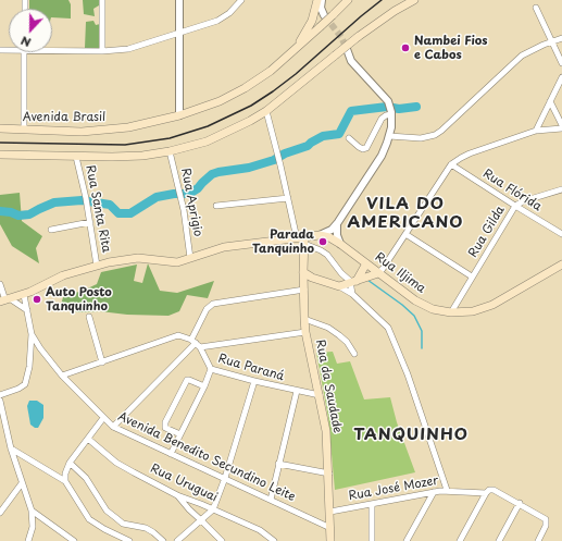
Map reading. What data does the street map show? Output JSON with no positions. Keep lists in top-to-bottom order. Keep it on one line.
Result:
{"streets":{"main road":["Avenida Brasil","Rua Iljima","Rua da Saudade"],"street":["Rua Flórida","Rua Aprigio","Rua Santa Rita","Rua Gilda","Rua Paraná","Avenida Benedito Secundino Leite","Rua Uruguai","Rua José Mozer"]},"crossings":[["Rua Flórida","Rua Gilda"],["Rua Gilda","Rua Iljima"],["Rua Paraná","Rua da Saudade"],["Rua da Saudade","Avenida Benedito Secundino Leite"],["Rua da Saudade","Rua José Mozer"]],"districts":["VILA DO AMERICANO","TANQUINHO"],"places":["Nambei Fios e Cabos","Parada Tanquinho","Auto Posto Tanquinho"],"north":"bottom"}
